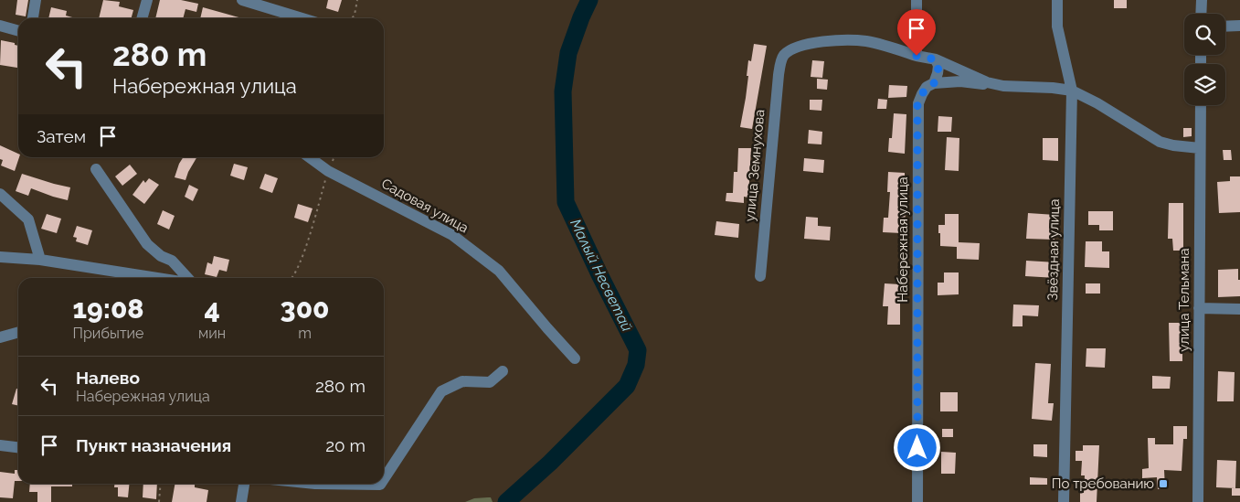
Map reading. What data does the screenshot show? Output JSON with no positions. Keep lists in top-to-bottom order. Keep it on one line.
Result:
{"streets":{"street":["улица Земнухова","Садовая улица","Набережная улица","Звёздная улица","улица Тельмана"]},"water":["Малый Несветай"],"places":{"transit":["По требованию"]},"page":{"turn":["280 m","Набережная улица"],"then":"Затем","eta":["19:08","Прибытие","4","мин","300","m"],"list":[{"name":"Налево","note":"Набережная улица","value":"280 m"},{"name":"Пункт назначения","value":"20 m"}]}}
